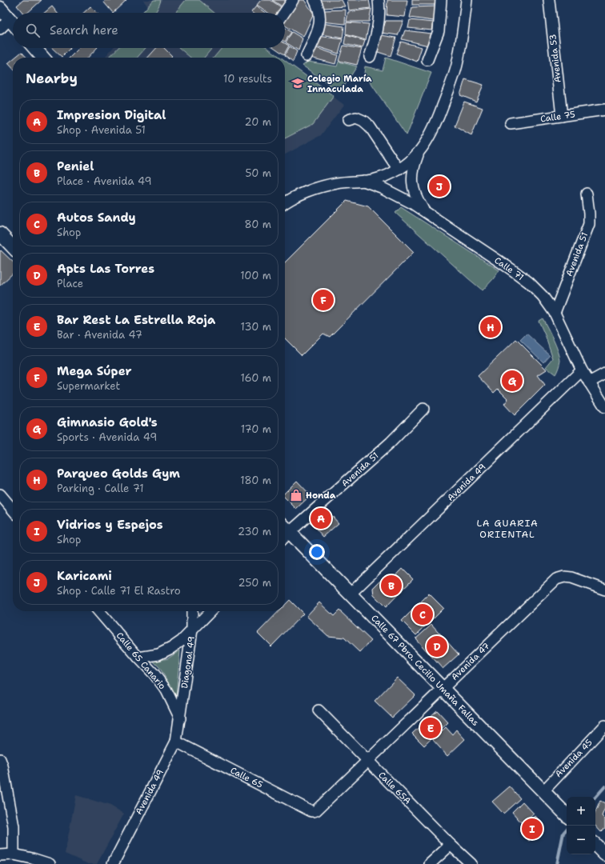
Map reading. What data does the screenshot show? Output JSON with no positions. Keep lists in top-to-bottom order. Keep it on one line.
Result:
{"streets":{"main road":["Calle 67 Pbro. Cecilio Umaña Fallas"],"street":["Avenida 53","Calle 75","Avenida 51","Calle 71","Avenida 49","Calle 65 Canario","Avenida 47","Diagonal 49","Avenida 45","Calle 65","Calle 65A"]},"crossings":[["Avenida 53","Calle 75"],["Avenida 51","Calle 71"],["Calle 71","Avenida 49"],["Avenida 49","Calle 65 Canario"],["Avenida 49","Diagonal 49"],["Avenida 49","Calle 67 Pbro. Cecilio Umaña Fallas"],["Avenida 49","Calle 65"],["Calle 65 Canario","Diagonal 49"],["Avenida 47","Calle 67 Pbro. Cecilio Umaña Fallas"],["Avenida 47","Calle 65"],["Avenida 47","Calle 65A"],["Calle 67 Pbro. Cecilio Umaña Fallas","Avenida 45"]],"districts":["LA GUARIA ORIENTAL"],"places":{"school or university":["Colegio María Inmaculada"],"shop":["Honda"]},"page":{"search":"Search here","heading":["Nearby","10 results"],"list":[{"mark":"A","name":"Impresion Digital","note":"Shop · Avenida 51","value":"20 m"},{"mark":"B","name":"Peniel","note":"Place · Avenida 49","value":"50 m"},{"mark":"C","name":"Autos Sandy","note":"Shop","value":"80 m"},{"mark":"D","name":"Apts Las Torres","note":"Place","value":"100 m"},{"mark":"E","name":"Bar Rest La Estrella Roja","note":"Bar · Avenida 47","value":"130 m"},{"mark":"F","name":"Mega Súper","note":"Supermarket","value":"160 m"},{"mark":"G","name":"Gimnasio Gold's","note":"Sports · Avenida 49","value":"170 m"},{"mark":"H","name":"Parqueo Golds Gym","note":"Parking · Calle 71","value":"180 m"},{"mark":"I","name":"Vidrios y Espejos","note":"Shop","value":"230 m"},{"mark":"J","name":"Karicami","note":"Shop · Calle 71 El Rastro","value":"250 m"}],"pins":["J","F","H","G","A","B","C","D","E","I"],"map_buttons":["+","−"]}}
